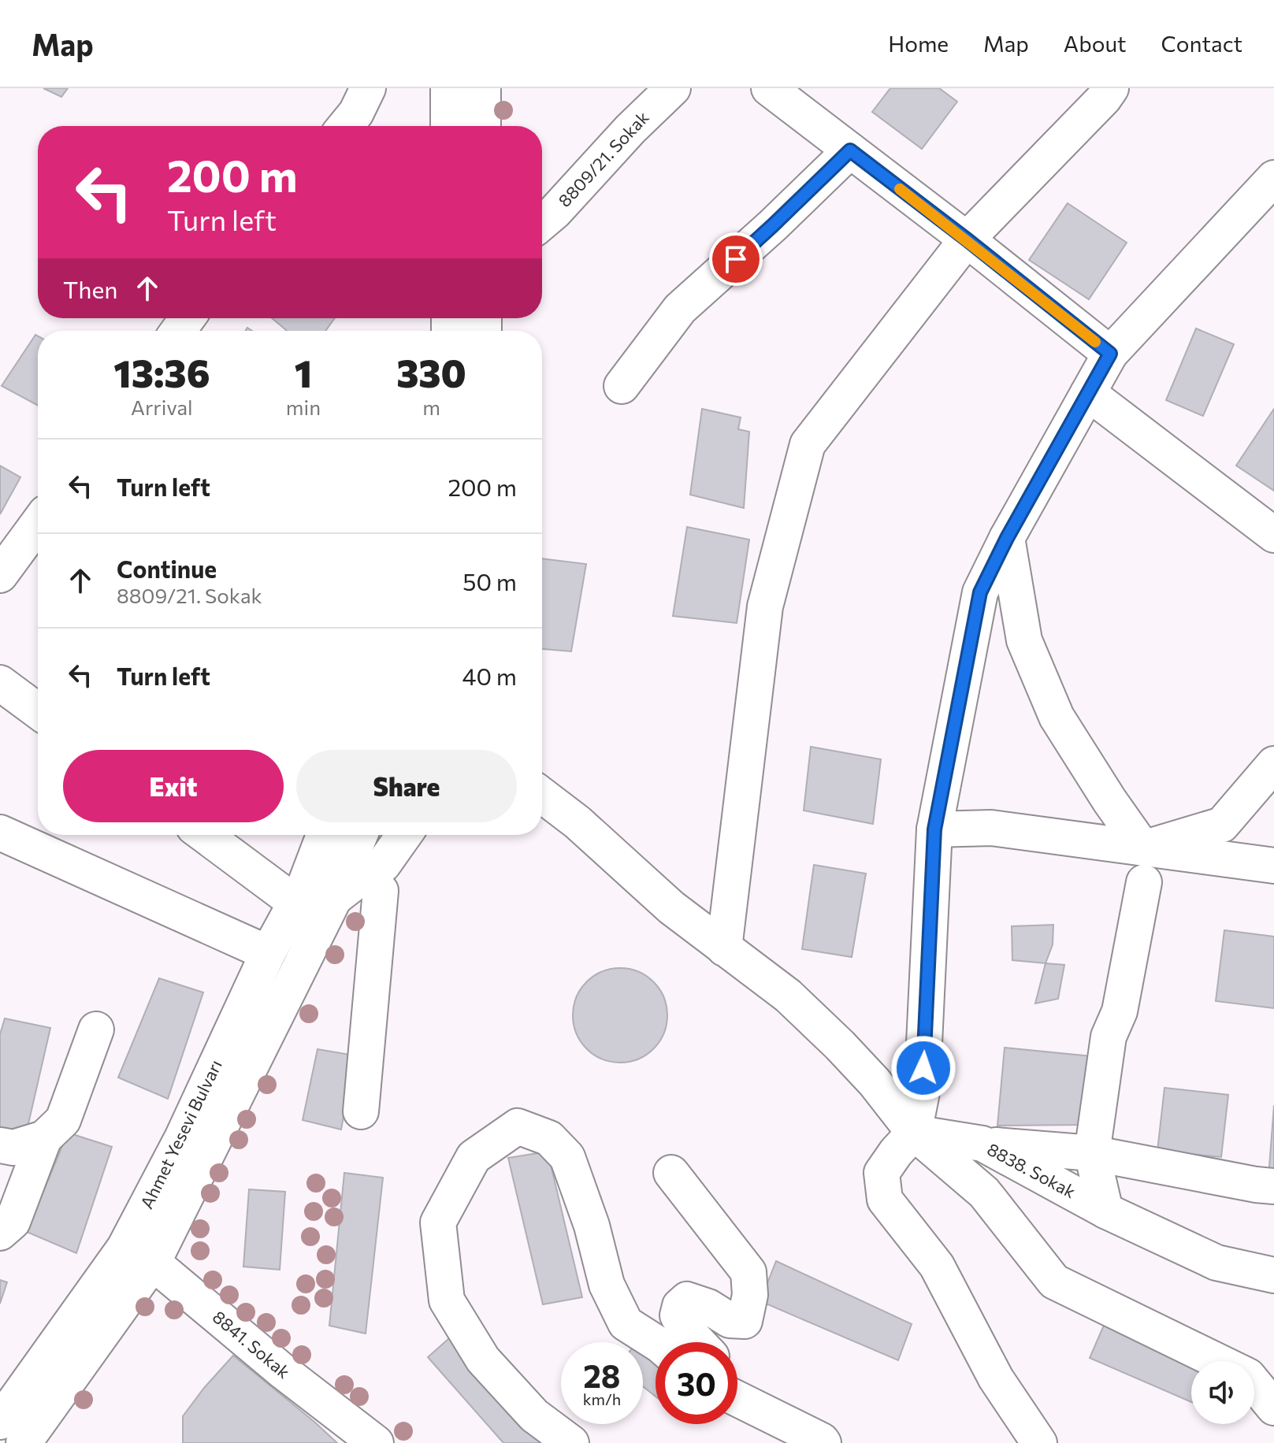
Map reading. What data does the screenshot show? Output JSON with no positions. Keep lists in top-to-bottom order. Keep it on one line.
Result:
{"streets":{"street":["8809/21. Sokak","Ahmet Yesevi Bulvarı","8838. Sokak","8841. Sokak"]},"crossings":[["Ahmet Yesevi Bulvarı","8841. Sokak"]],"page":{"header":"Map","nav":["Home","Map","About","Contact"],"turn":["200 m","Turn left"],"then":"Then","eta":["13:36","Arrival","1","min","330","m"],"list":[{"name":"Turn left","value":"200 m"},{"name":"Continue","note":"8809/21. Sokak","value":"50 m"},{"name":"Turn left","value":"40 m"}],"buttons":["Exit","Share"],"speed":"28 km/h","limit":"30"}}
